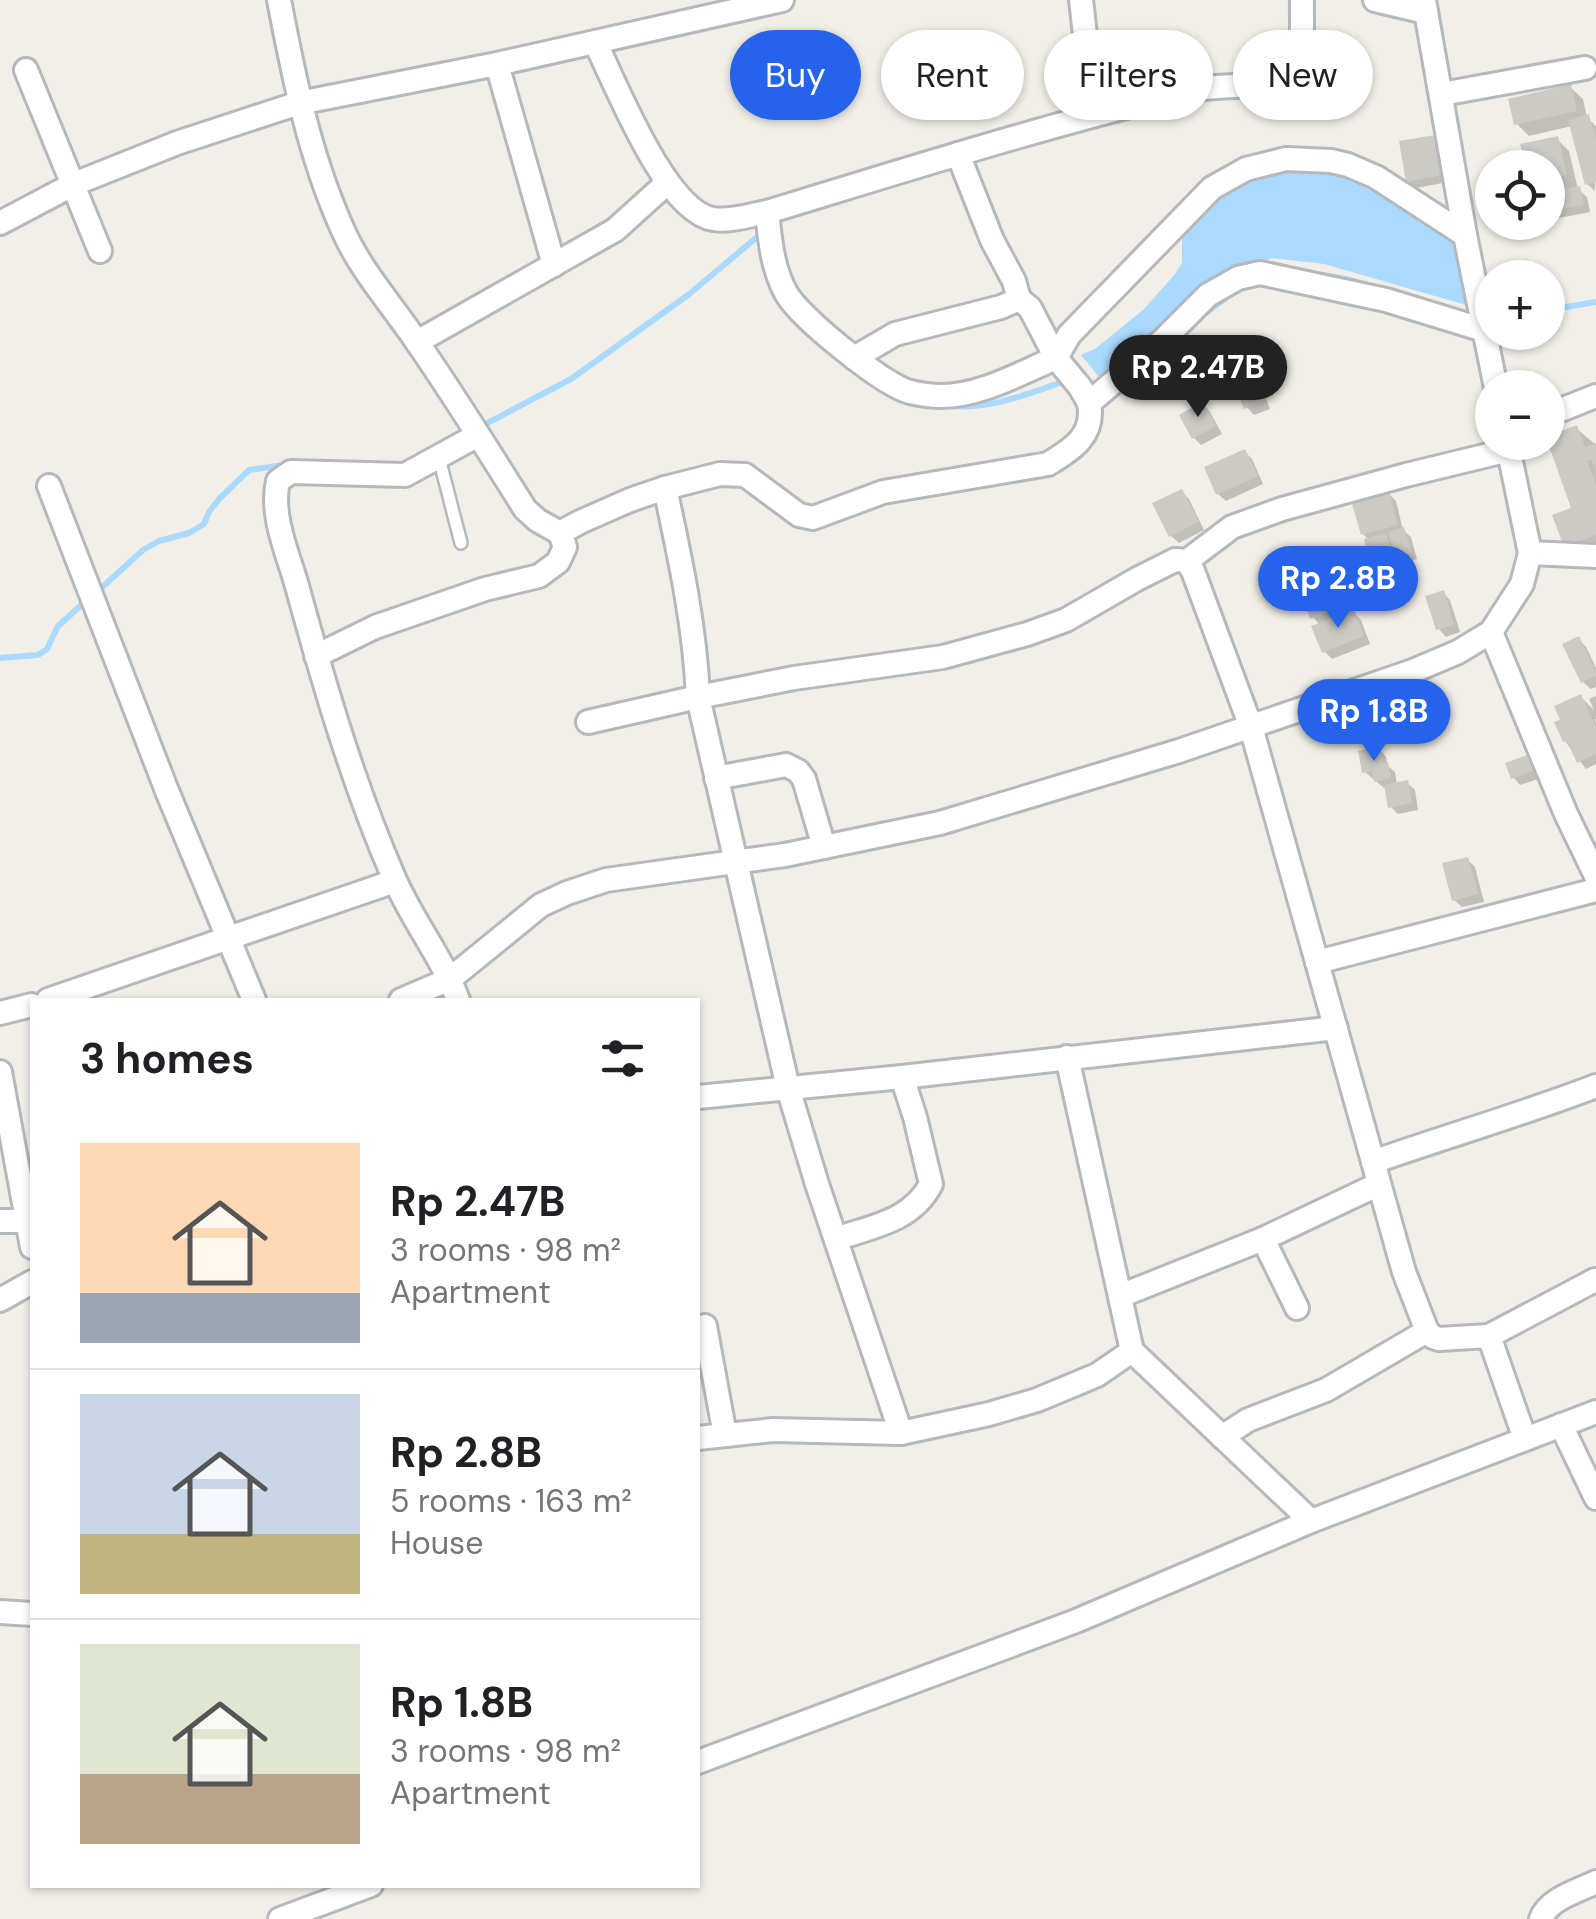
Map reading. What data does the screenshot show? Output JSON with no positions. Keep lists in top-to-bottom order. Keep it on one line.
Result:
{"page":{"chip":["Buy","Rent","Filters","New"],"map_buttons":["+","−"],"price":["Rp 2.47B","Rp 2.8B","Rp 1.8B"],"heading":"3 homes","list":[{"name":"Rp 2.47B","note":"3 rooms · 98 m² · Apartment"},{"name":"Rp 2.8B","note":"5 rooms · 163 m² · House"},{"name":"Rp 1.8B","note":"3 rooms · 98 m² · Apartment"}]}}
